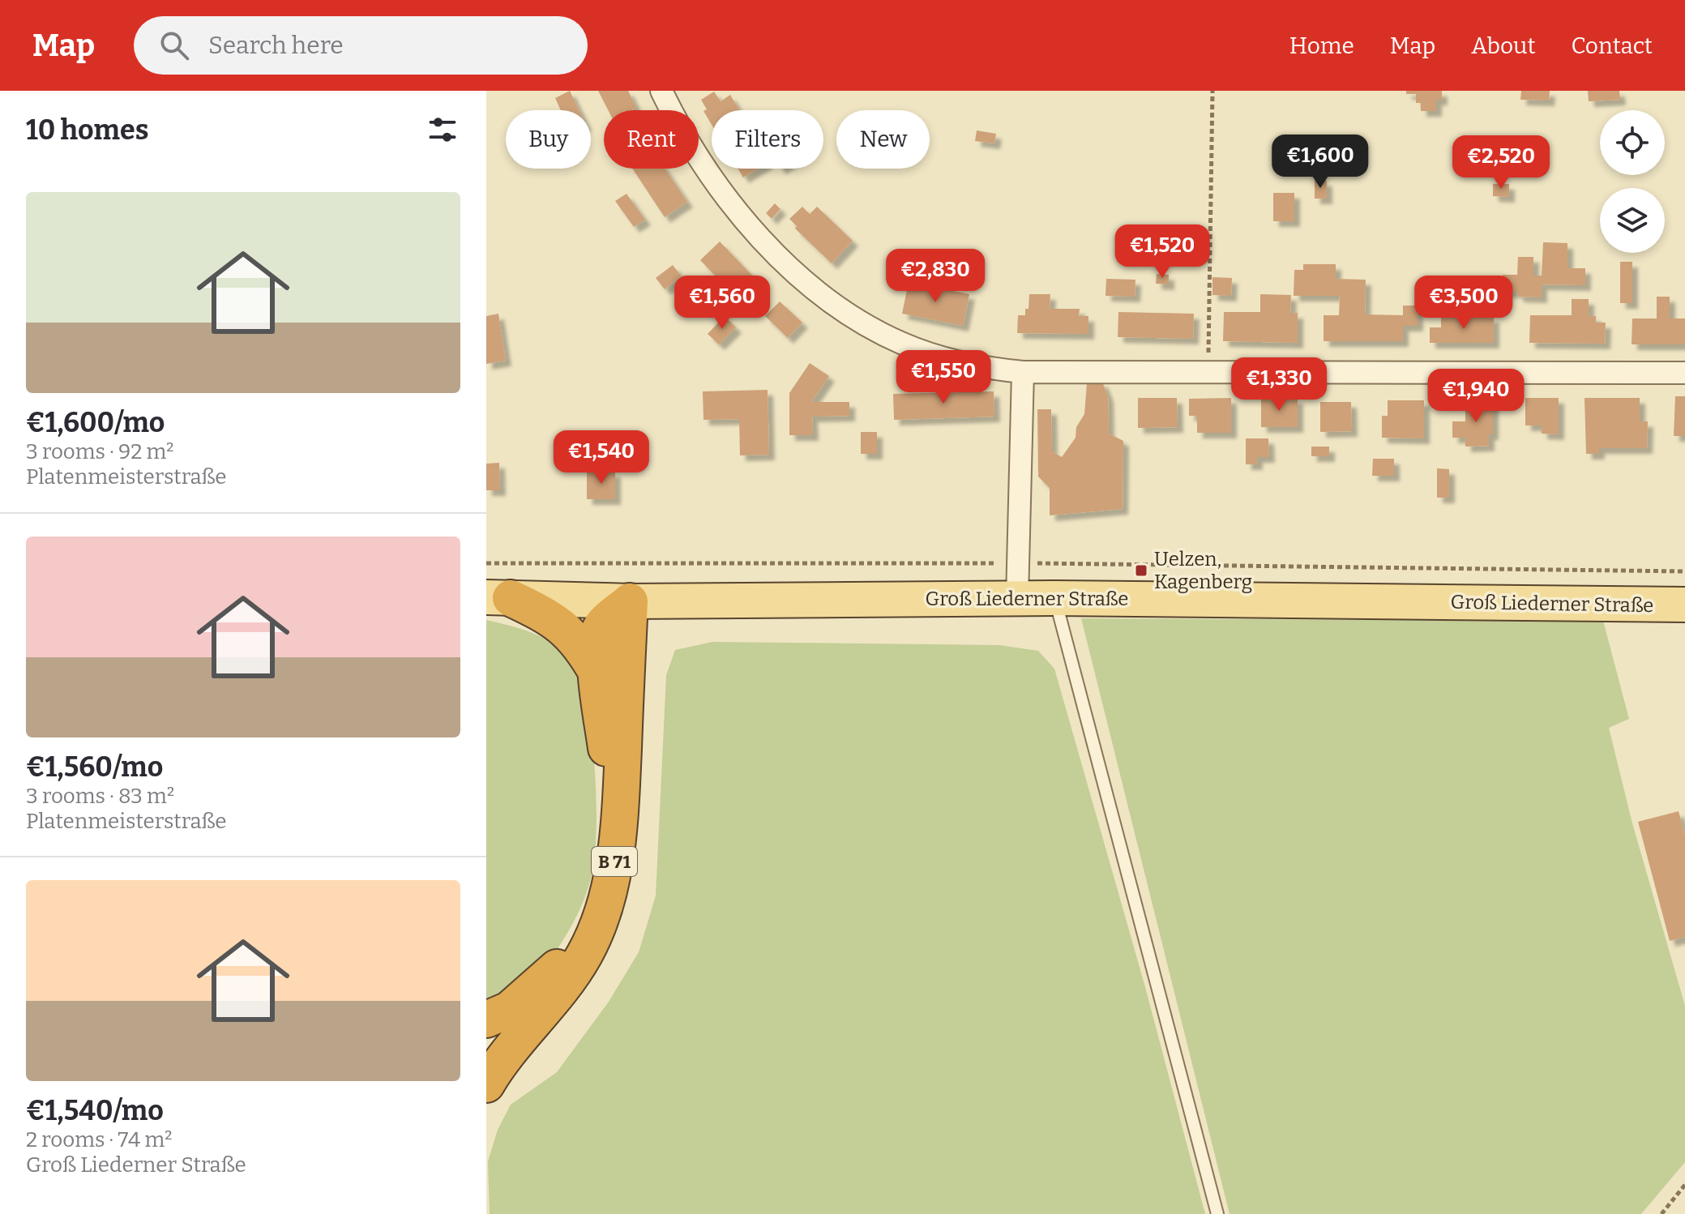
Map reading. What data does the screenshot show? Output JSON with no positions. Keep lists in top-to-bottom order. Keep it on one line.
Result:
{"streets":{"highway":["B 71"],"main road":["Groß Liederner Straße"]},"crossings":[["Groß Liederner Straße","B 71"]],"places":{"transit":["Uelzen, Kagenberg"]},"page":{"header":"Map","search":"Search here","nav":["Home","Map","About","Contact"],"heading":"10 homes","chip":["Buy","Rent","Filters","New"],"price":["€1,600","€2,520","€1,520","€2,830","€1,560","€3,500","€1,550","€1,330","€1,940","€1,540"],"list":[{"name":"€1,600/mo","note":"3 rooms · 92 m² · Platenmeisterstraße"},{"name":"€1,560/mo","note":"3 rooms · 83 m² · Platenmeisterstraße"},{"name":"€1,540/mo","note":"2 rooms · 74 m² · Groß Liederner Straße"}]}}
